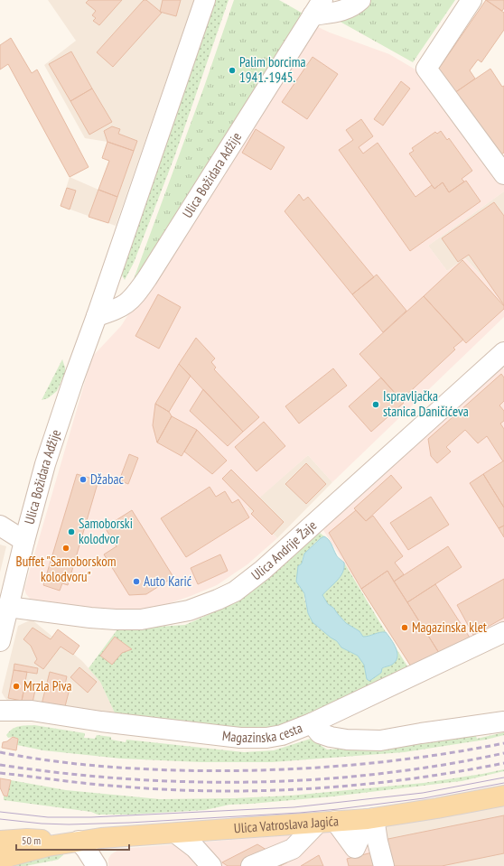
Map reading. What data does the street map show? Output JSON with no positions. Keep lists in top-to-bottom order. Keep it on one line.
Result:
{"streets":{"main road":["Ulica Vatroslava Jagića"],"street":["Ulica Božidara Adžije","Ulica Andrije Žaje","Magazinska cesta"]},"crossings":[["Ulica Božidara Adžije","Ulica Andrije Žaje"]],"places":["Palim borcima 1941.-1945.","Ispravljačka stanica Daničićeva","Džabac","Samoborski kolodvor","Buffet \"Samoborskom kolodvoru\"","Auto Karić","Magazinska klet","Mrzla Piva"],"scale_bar":"50 m"}
